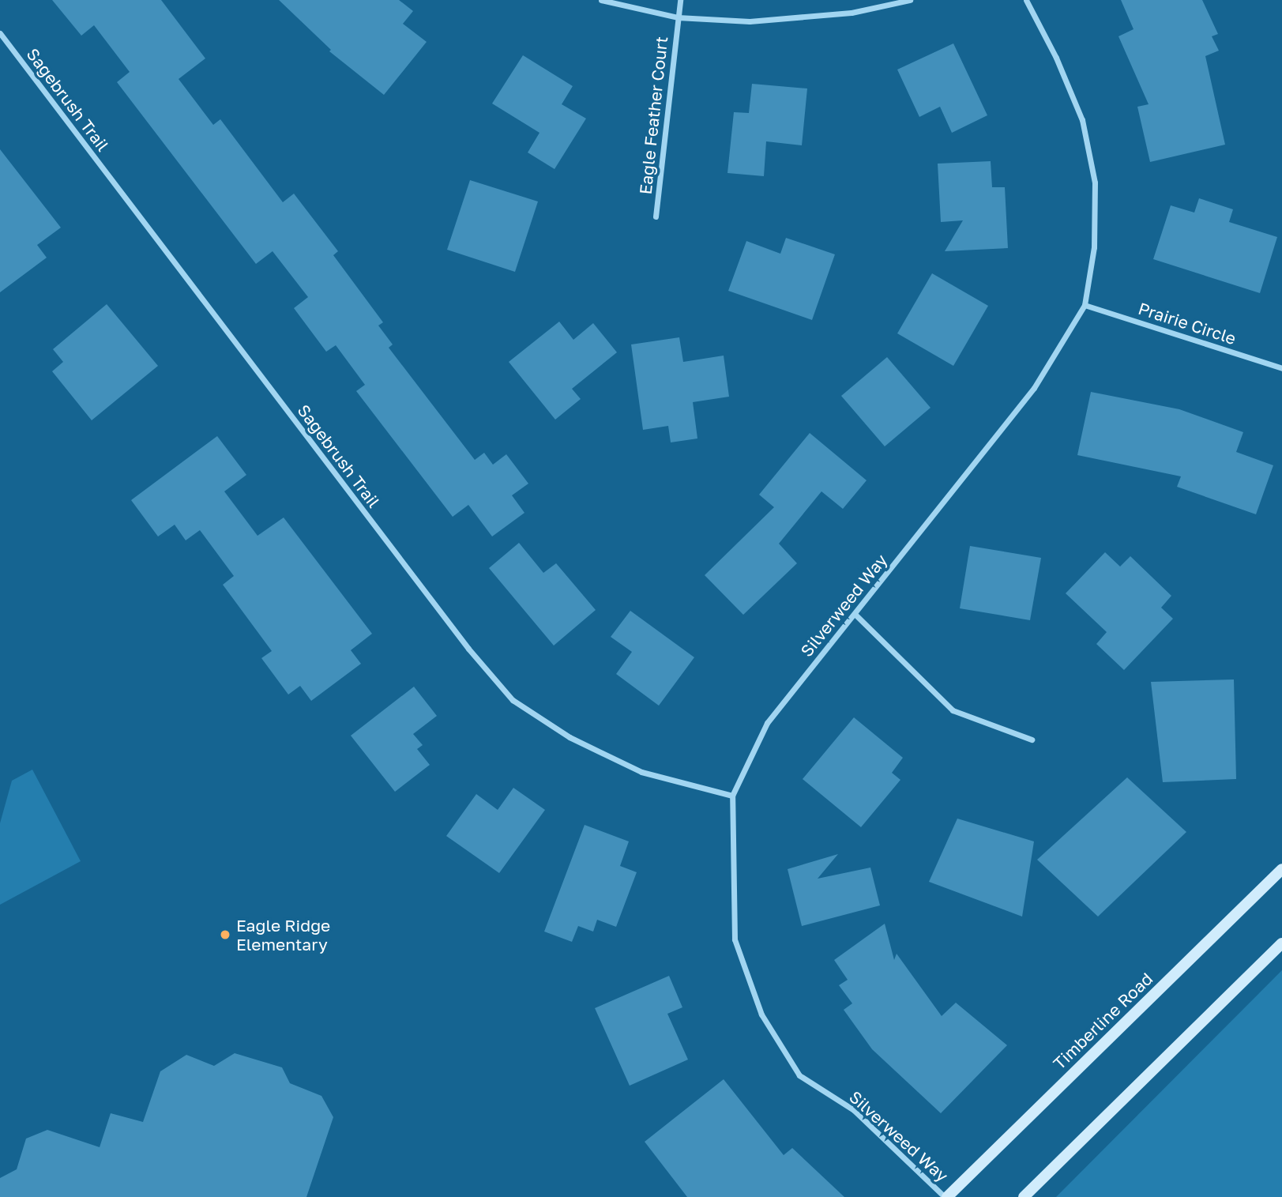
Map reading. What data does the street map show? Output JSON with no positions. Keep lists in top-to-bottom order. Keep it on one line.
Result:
{"streets":{"street":["Sagebrush Trail","Eagle Feather Court","Prairie Circle","Silverweed Way","Timberline Road"]},"crossings":[["Sagebrush Trail","Silverweed Way"],["Prairie Circle","Silverweed Way"],["Silverweed Way","Timberline Road"]],"places":["Eagle Ridge Elementary"]}
